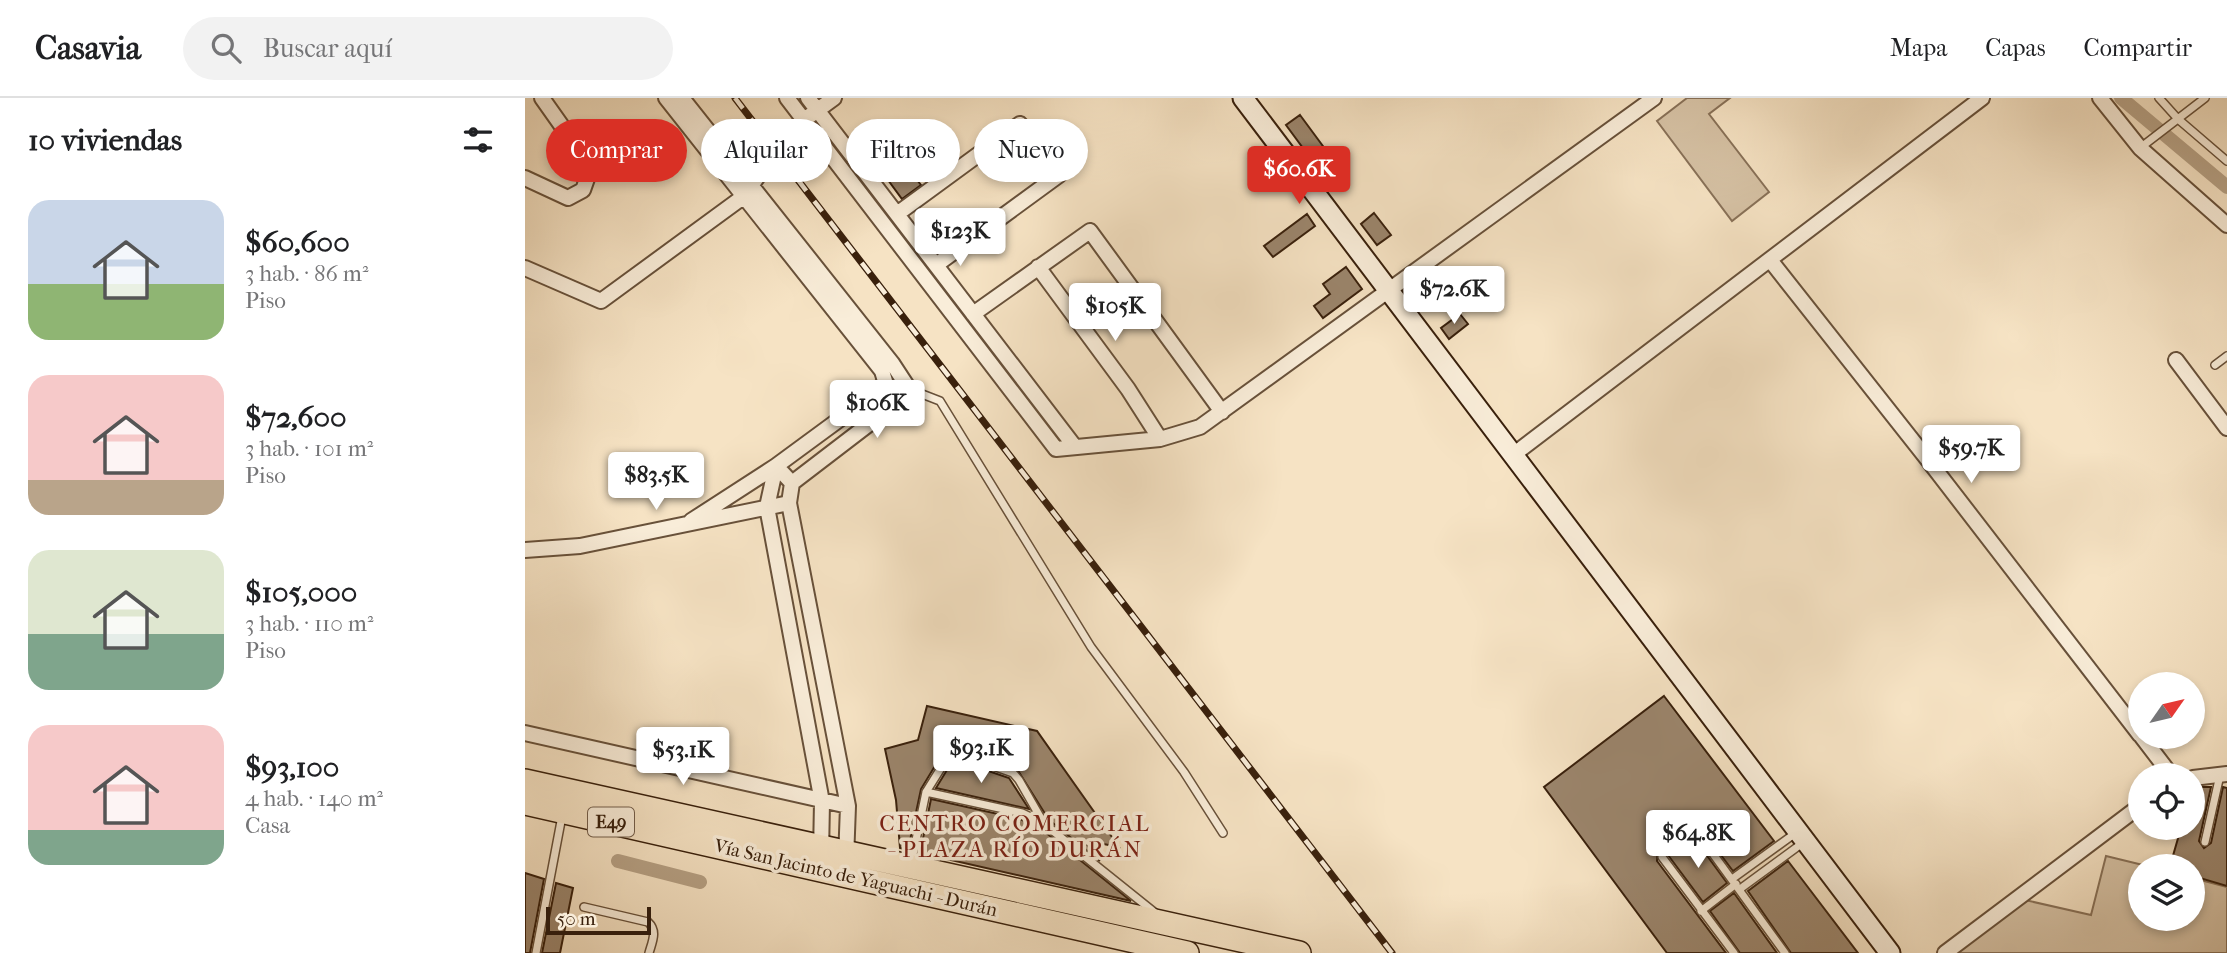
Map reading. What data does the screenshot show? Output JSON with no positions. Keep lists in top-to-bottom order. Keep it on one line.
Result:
{"streets":{"main road":["E49","Vía San Jacinto de Yaguachi - Durán"]},"districts":["CENTRO COMERCIAL - PLAZA RÍO DURÁN"],"scale_bar":"50 m","north":"top right","page":{"header":"Casavia","search":"Buscar aquí","nav":["Mapa","Capas","Compartir"],"heading":"10 viviendas","chip":["Comprar","Alquilar","Filtros","Nuevo"],"price":["$60.6K","$123K","$72.6K","$105K","$106K","$59.7K","$83.5K","$93.1K","$53.1K","$64.8K"],"list":[{"name":"$60,600","note":"3 hab. · 86 m² · Piso"},{"name":"$72,600","note":"3 hab. · 101 m² · Piso"},{"name":"$105,000","note":"3 hab. · 110 m² · Piso"},{"name":"$93,100","note":"4 hab. · 140 m² · Casa"}],"scale":"50 m"}}
